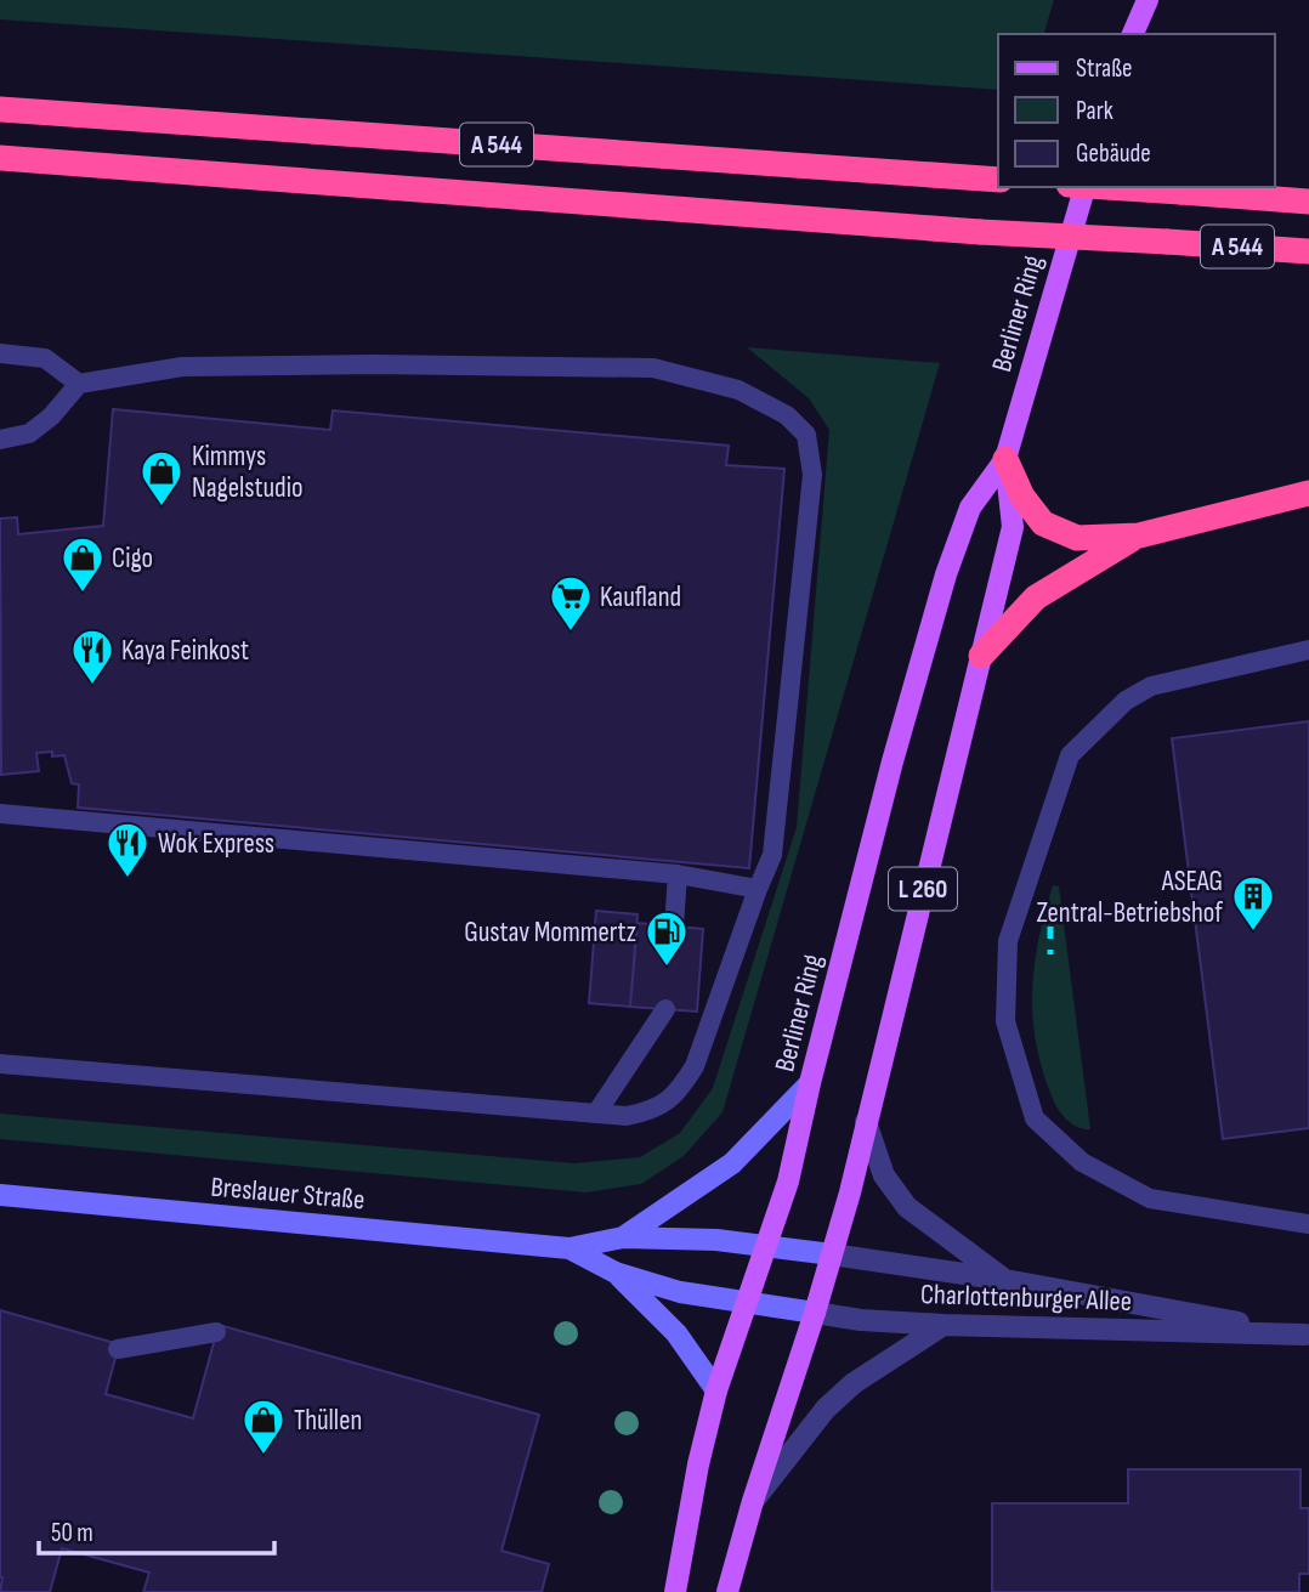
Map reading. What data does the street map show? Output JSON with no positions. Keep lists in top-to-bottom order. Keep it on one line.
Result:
{"streets":{"highway":["A 544"],"main road":["Berliner Ring","L 260","Breslauer Straße","Charlottenburger Allee"]},"crossings":[["Berliner Ring","Breslauer Straße"],["Berliner Ring","Charlottenburger Allee"],["Breslauer Straße","Charlottenburger Allee"]],"places":{"shop":["Kimmys Nagelstudio","Cigo","Thüllen"],"supermarket":["Kaufland"],"restaurant":["Kaya Feinkost","Wok Express"],"building":["ASEAG Zentral-Betriebshof"],"fuel station":["Gustav Mommertz"]},"legend":["Straße","Park","Gebäude"],"scale_bar":"50 m"}
